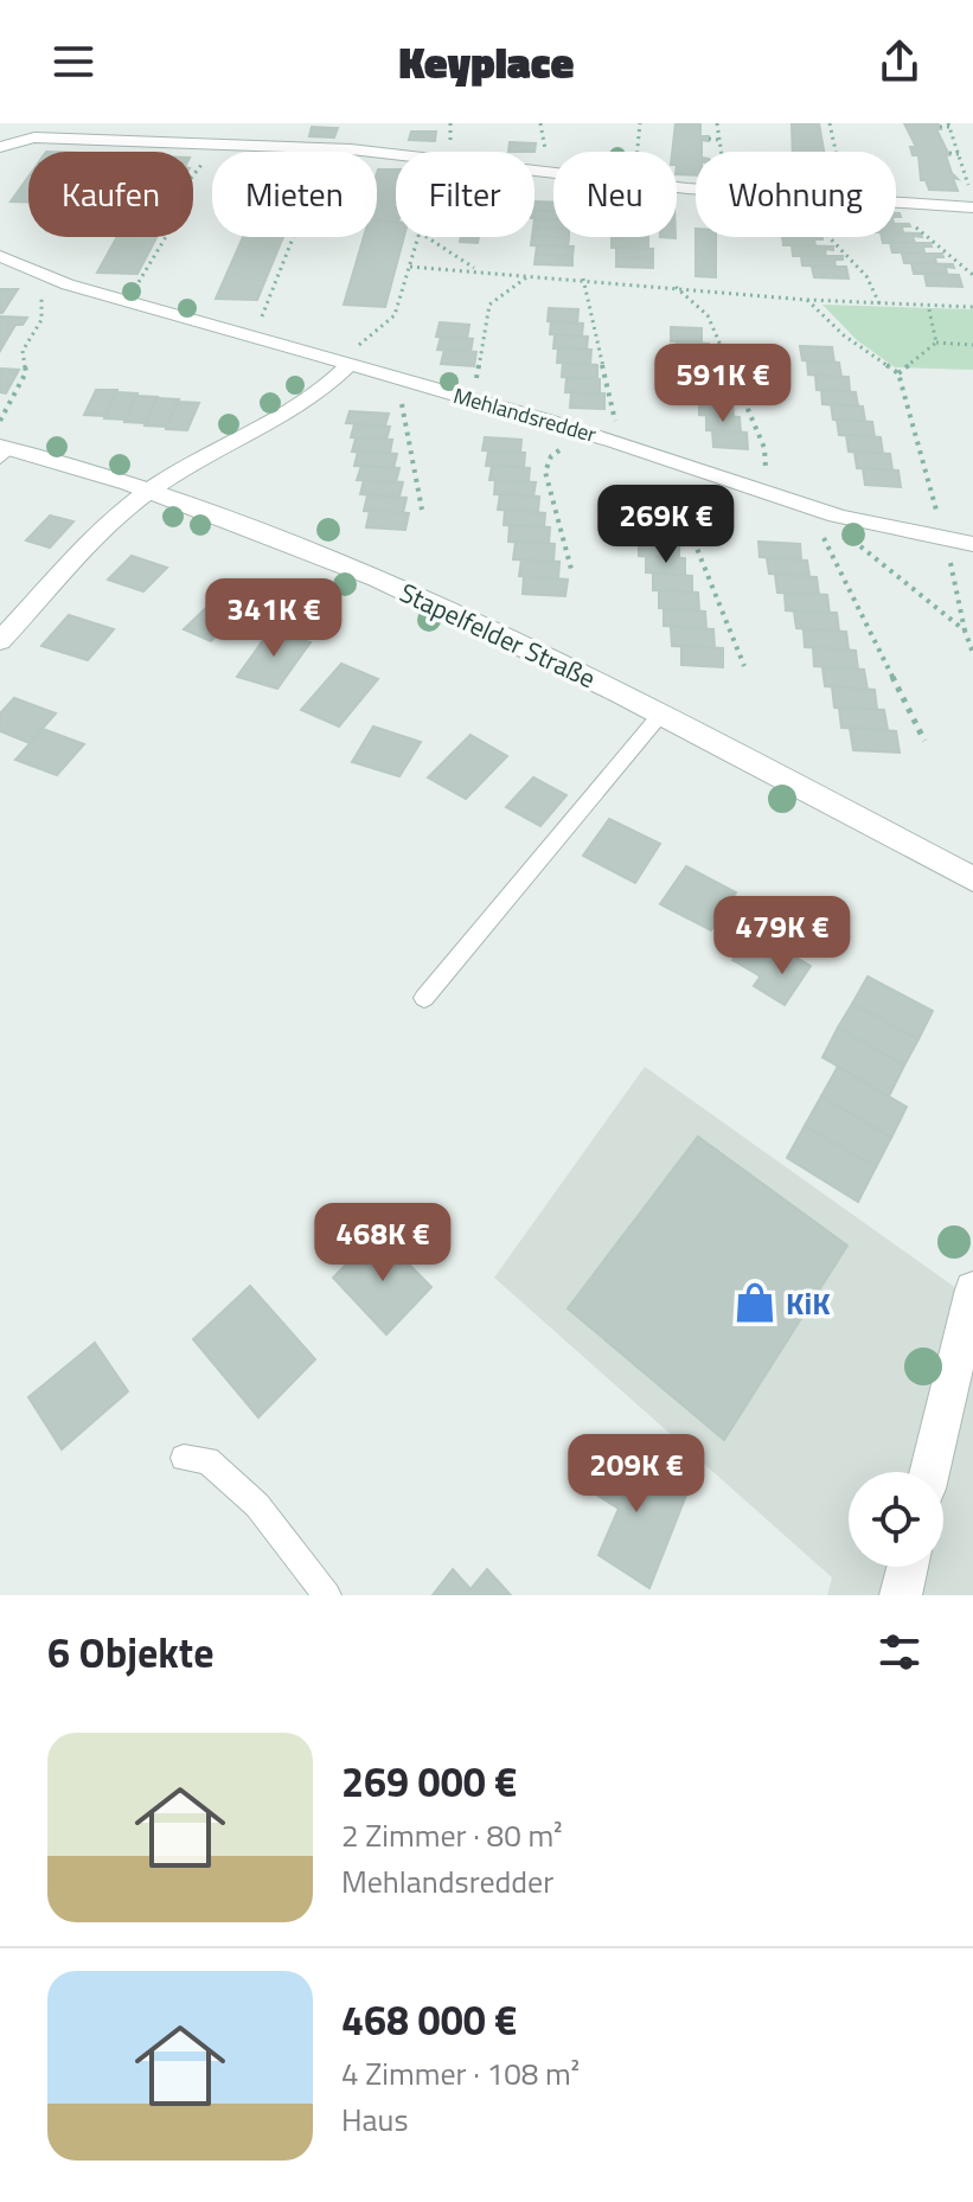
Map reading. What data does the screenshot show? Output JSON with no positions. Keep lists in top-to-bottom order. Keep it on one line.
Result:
{"streets":{"street":["Mehlandsredder","Stapelfelder Straße"]},"places":{"shop":["KiK"]},"page":{"header":"Keyplace","chip":["Kaufen","Mieten","Filter","Neu","Wohnung"],"price":["591K €","269K €","341K €","479K €","468K €","209K €"],"heading":"6 Objekte","list":[{"name":"269 000 €","note":"2 Zimmer · 80 m² · Mehlandsredder"},{"name":"468 000 €","note":"4 Zimmer · 108 m² · Haus"}]}}
